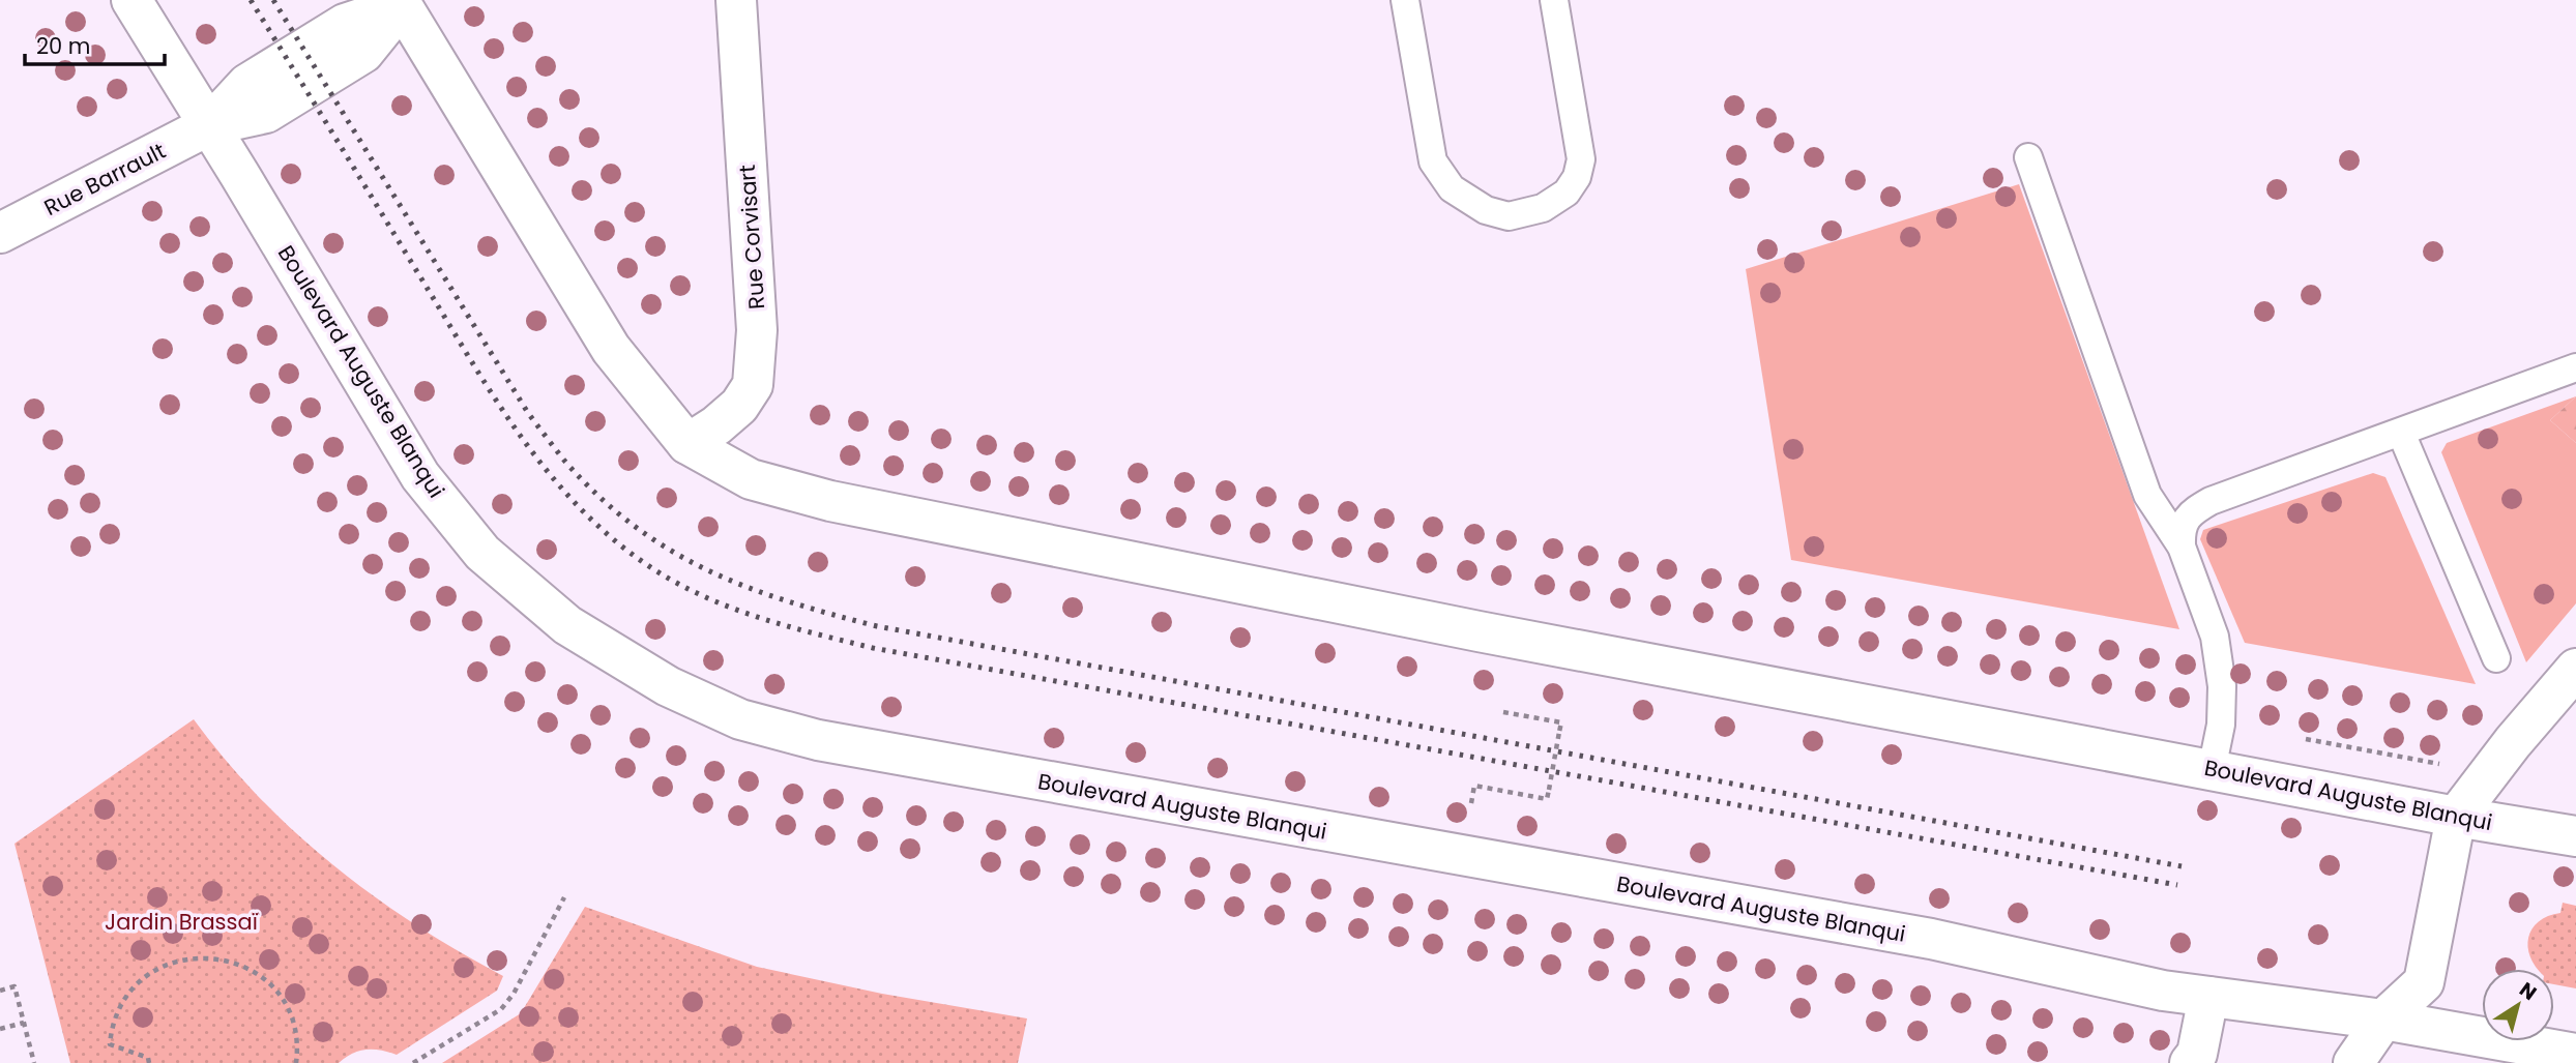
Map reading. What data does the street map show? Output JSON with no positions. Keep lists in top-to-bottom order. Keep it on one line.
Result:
{"streets":{"main road":["Rue Barrault","Rue Corvisart","Boulevard Auguste Blanqui"]},"crossings":[["Rue Barrault","Boulevard Auguste Blanqui"],["Rue Corvisart","Boulevard Auguste Blanqui"]],"parks":["Jardin Brassaï"],"scale_bar":"20 m","north":"top right"}
